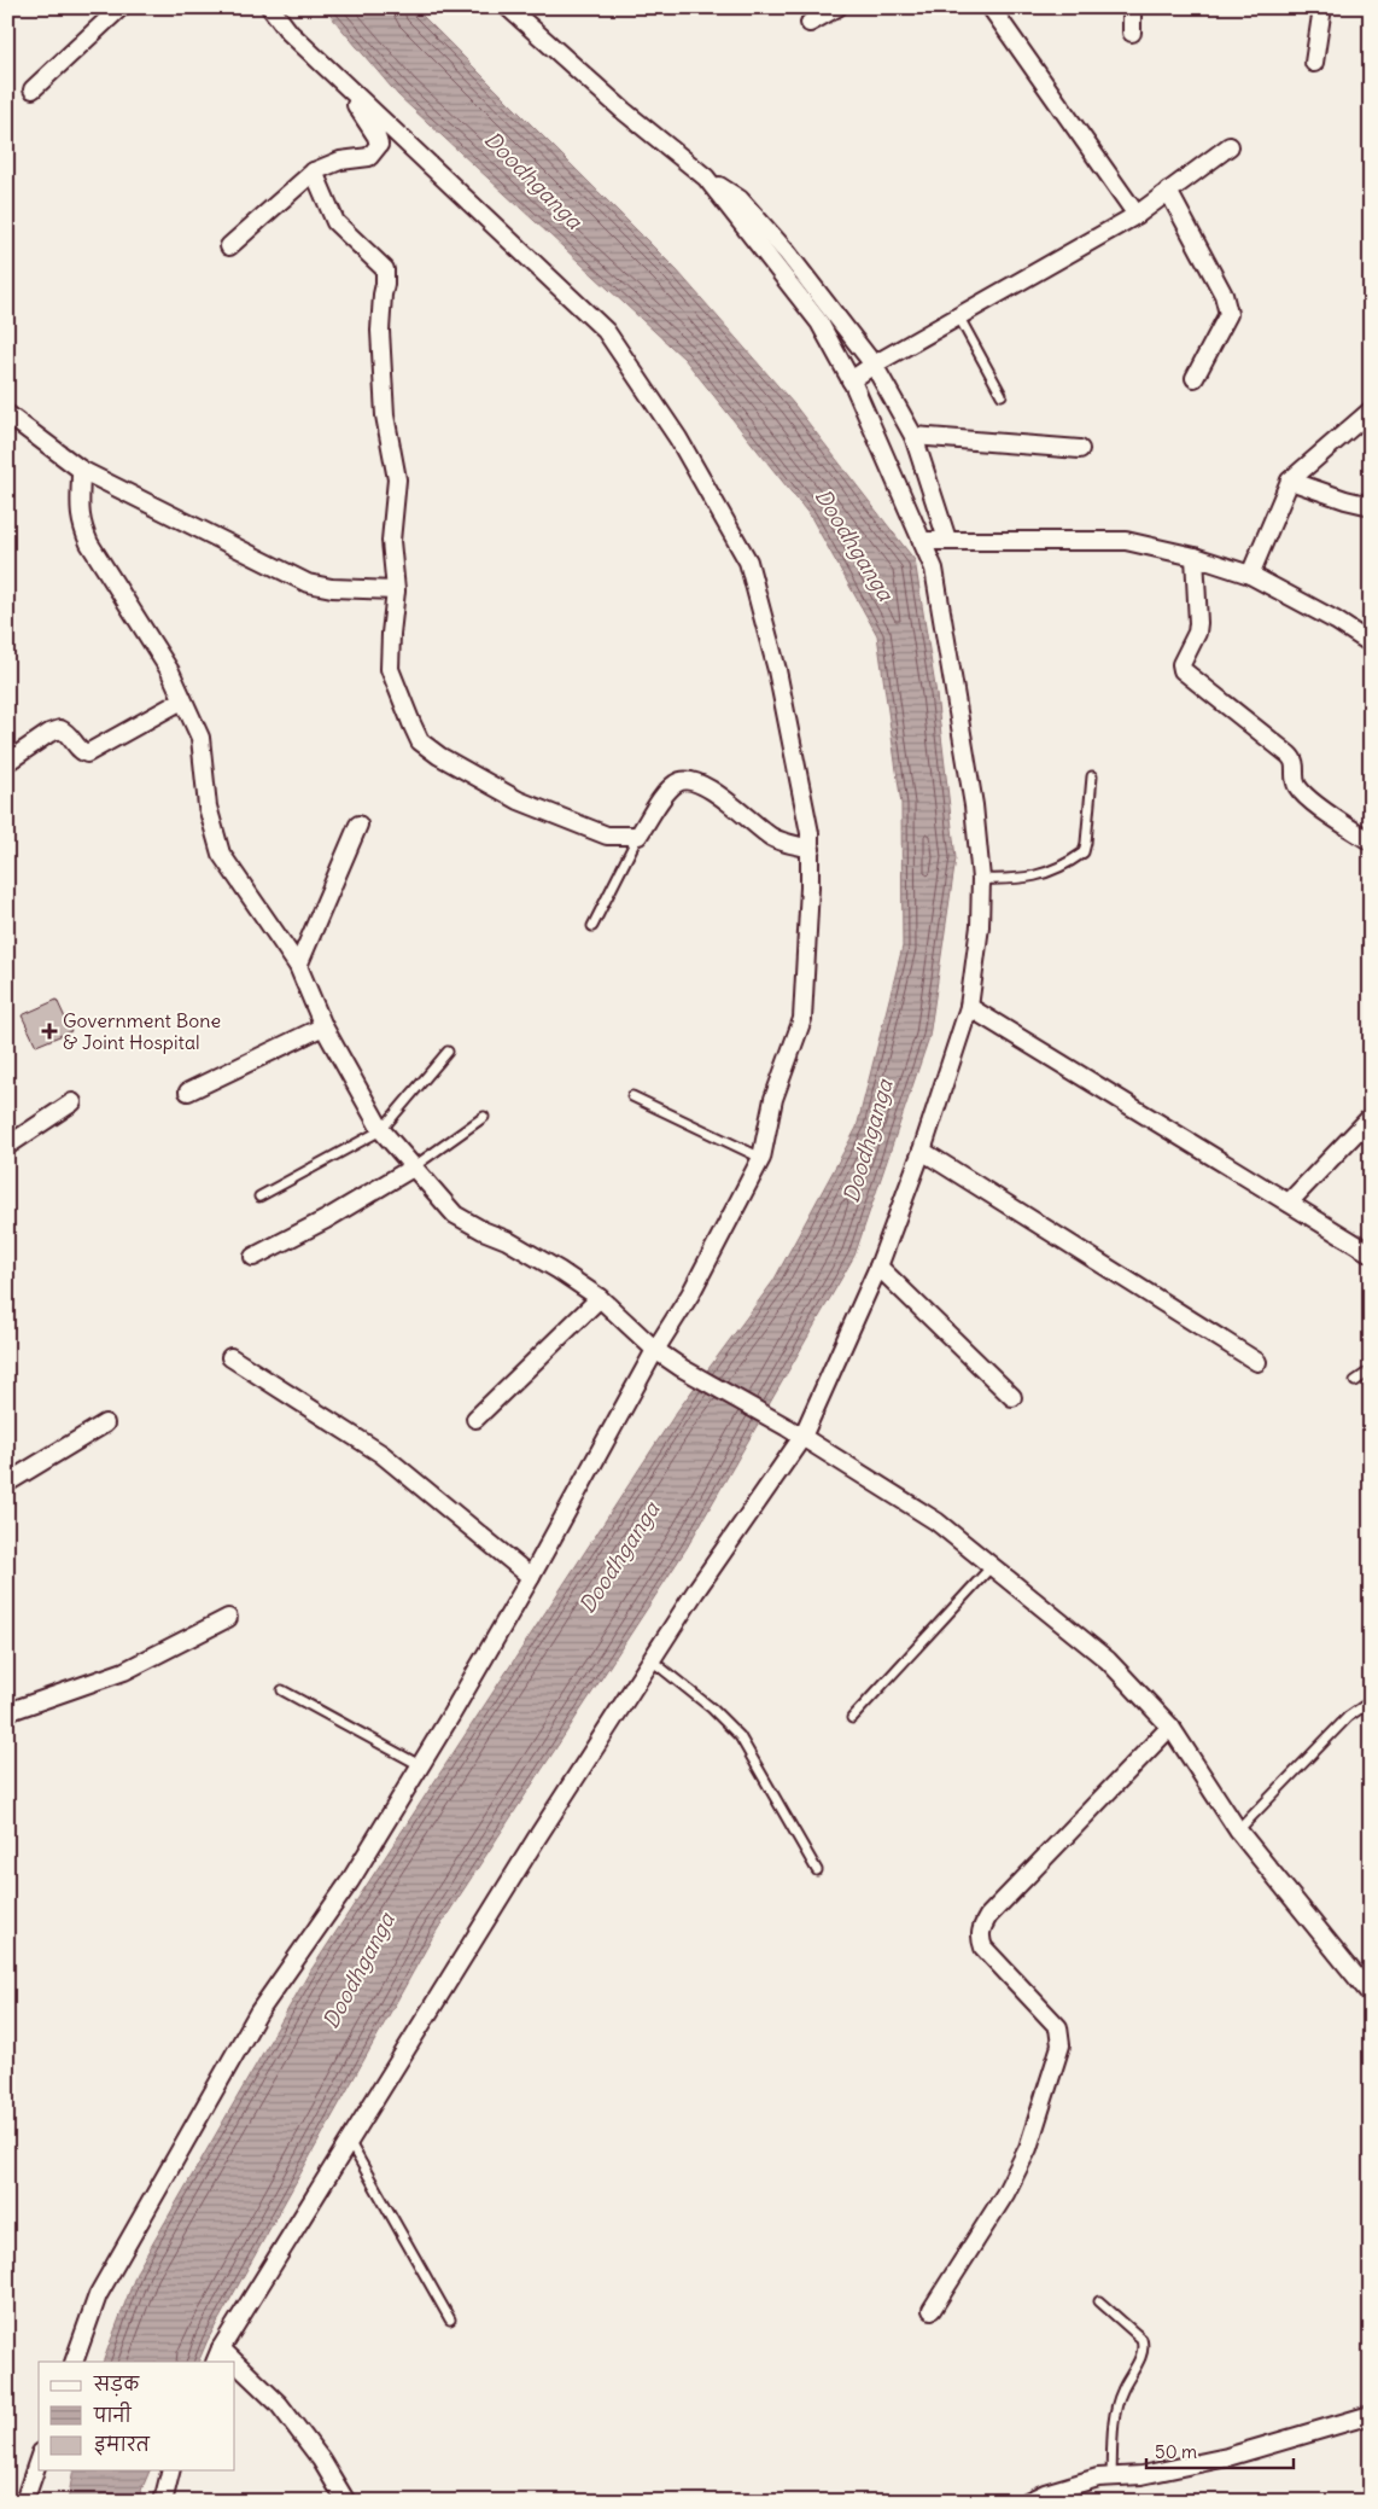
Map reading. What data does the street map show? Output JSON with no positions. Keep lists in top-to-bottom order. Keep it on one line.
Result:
{"water":["Doodhganga"],"places":{"health":["Government Bone & Joint Hospital"]},"legend":["सड़क","पानी","इमारत"],"scale_bar":"50 m"}
